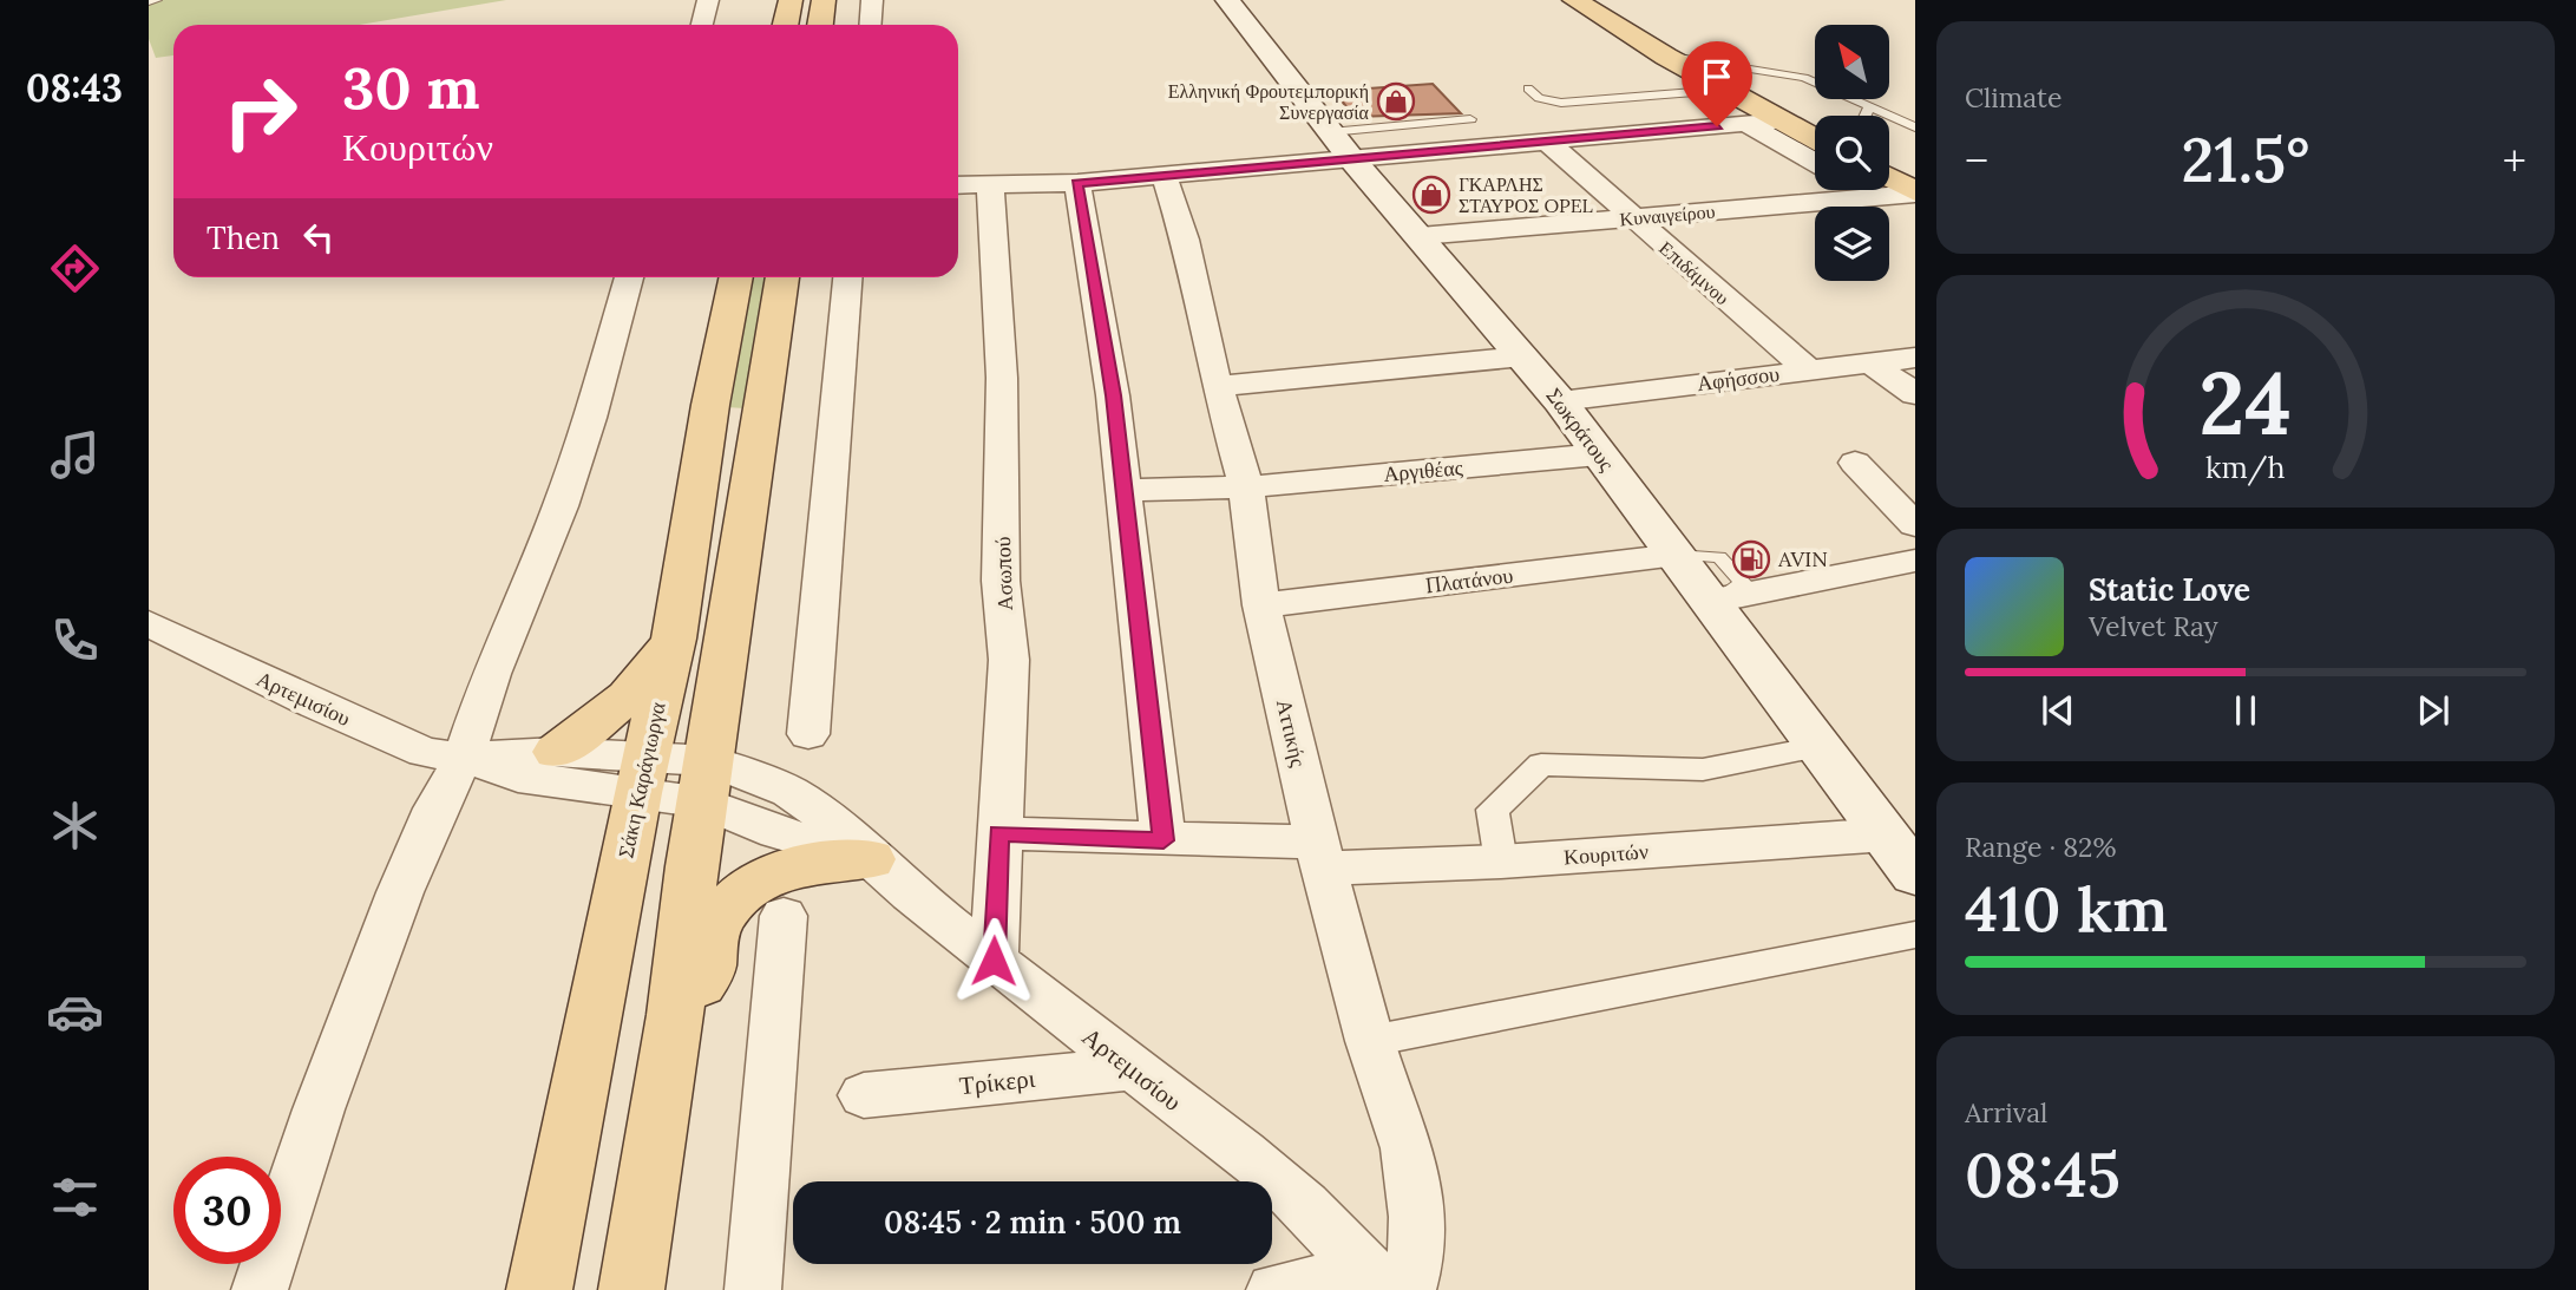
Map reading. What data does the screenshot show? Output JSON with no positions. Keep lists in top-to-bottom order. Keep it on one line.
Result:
{"streets":{"main road":["Σωκράτους","Σάκη Καράγιωργα"],"street":["Κυναιγείρου","Επιδάμνου","Αφήσσου","Αργιθέας","Ασωπού","Πλατάνου","Αρτεμισίου","Αττικής","Κουριτών","Τρίκερι"]},"crossings":[["Κυναιγείρου","Επιδάμνου"],["Κυναιγείρου","Σωκράτους"],["Επιδάμνου","Αφήσσου"],["Αφήσσου","Σωκράτους"],["Σωκράτους","Αργιθέας"],["Σωκράτους","Πλατάνου"],["Σωκράτους","Κουριτών"],["Αργιθέας","Αττικής"],["Ασωπού","Αρτεμισίου"],["Ασωπού","Κουριτών"],["Πλατάνου","Αττικής"],["Αρτεμισίου","Αττικής"],["Αρτεμισίου","Τρίκερι"],["Αττικής","Κουριτών"]],"places":{"shop":["Ελληνική Φρουτεμπορική Συνεργασία","ΓΚΑΡΛΗΣ ΣΤΑΥΡΟΣ OPEL"],"fuel station":["AVIN"]},"north":"top left","page":{"tabs":"08:43","tile":["Climate",["Range · 82%","410 km"],["Arrival","08:45"]],"turn":["30 m","Κουριτών"],"heat":["−","21.5°","+"],"then":"Then","song":["Static Love","Velvet Ray"],"limit":"30","trip":"08:45 · 2 min · 500 m","gauge":["24","km/h"]}}
